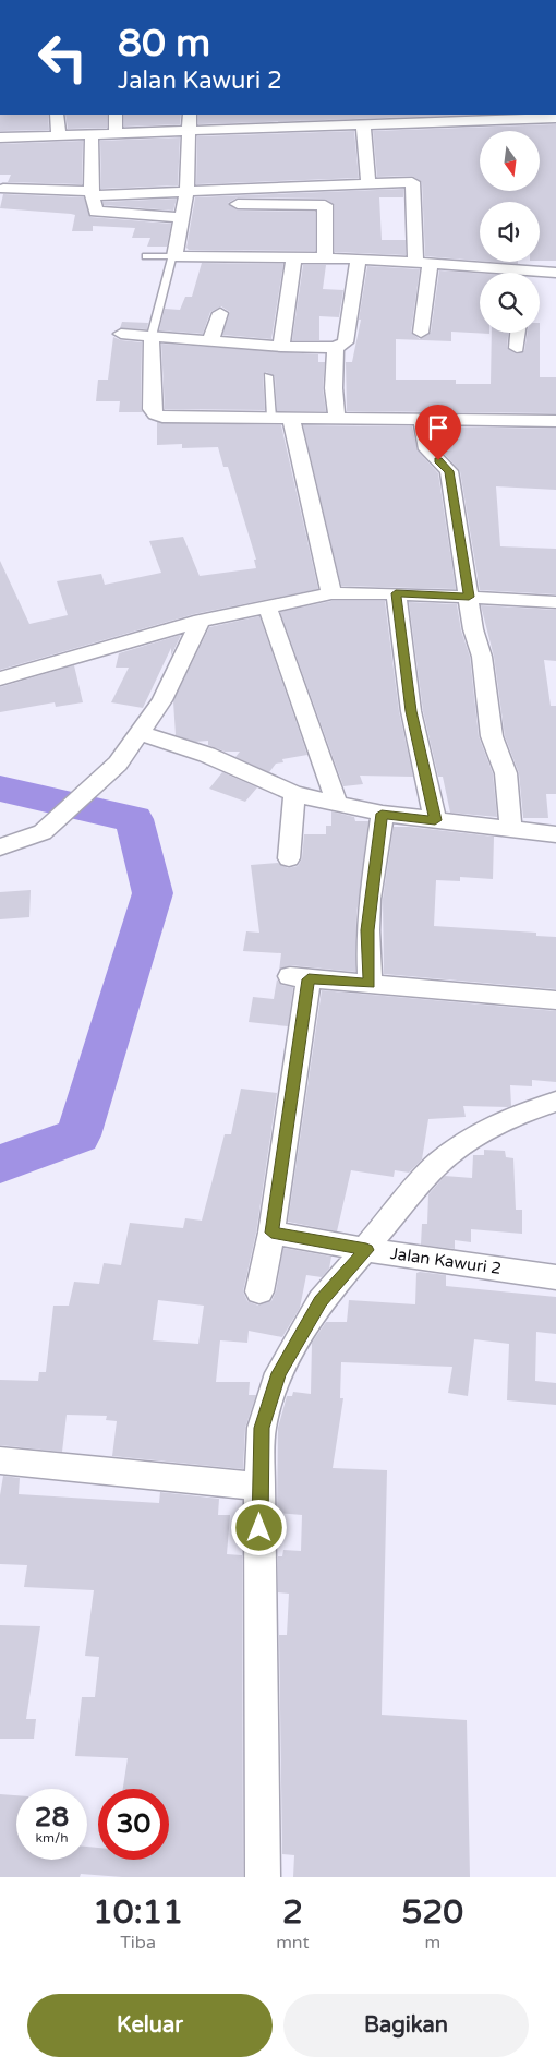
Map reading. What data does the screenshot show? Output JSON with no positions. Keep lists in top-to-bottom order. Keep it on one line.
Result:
{"streets":{"street":["Jalan Kawuri 2"]},"north":"bottom","page":{"turn":["80 m","Jalan Kawuri 2"],"speed":"28 km/h","limit":"30","eta":["10:11","Tiba","2","mnt","520","m"],"buttons":["Keluar","Bagikan"]}}
